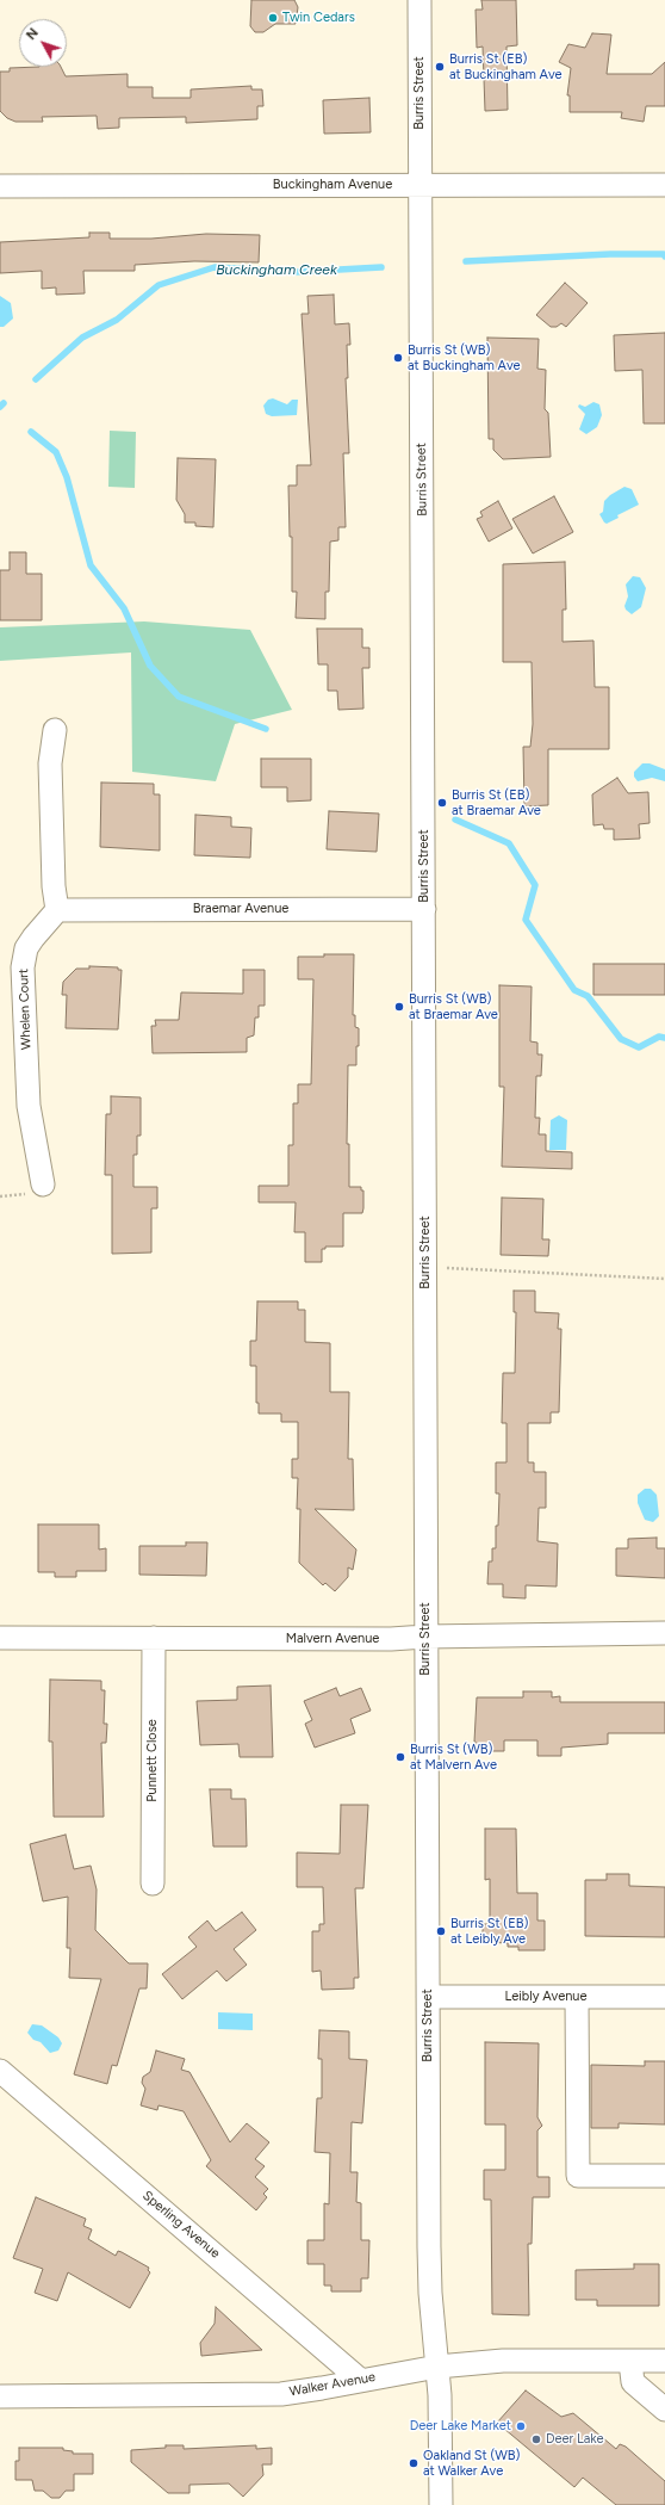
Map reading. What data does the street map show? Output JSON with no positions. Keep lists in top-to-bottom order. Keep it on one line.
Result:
{"streets":{"street":["Burris Street","Buckingham Avenue","Braemar Avenue","Whelen Court","Malvern Avenue","Punnett Close","Leibly Avenue","Sperling Avenue","Walker Avenue"]},"crossings":[["Burris Street","Buckingham Avenue"],["Burris Street","Braemar Avenue"],["Burris Street","Malvern Avenue"],["Burris Street","Leibly Avenue"],["Burris Street","Walker Avenue"],["Braemar Avenue","Whelen Court"],["Malvern Avenue","Punnett Close"],["Sperling Avenue","Walker Avenue"]],"water":["Buckingham Creek"],"places":["Twin Cedars","Burris St (EB) at Buckingham Ave","Burris St (WB) at Buckingham Ave","Burris St (EB) at Braemar Ave","Burris St (WB) at Braemar Ave","Burris St (WB) at Malvern Ave","Burris St (EB) at Leibly Ave","Deer Lake Market","Deer Lake","Oakland St (WB) at Walker Ave"],"north":"top left"}
